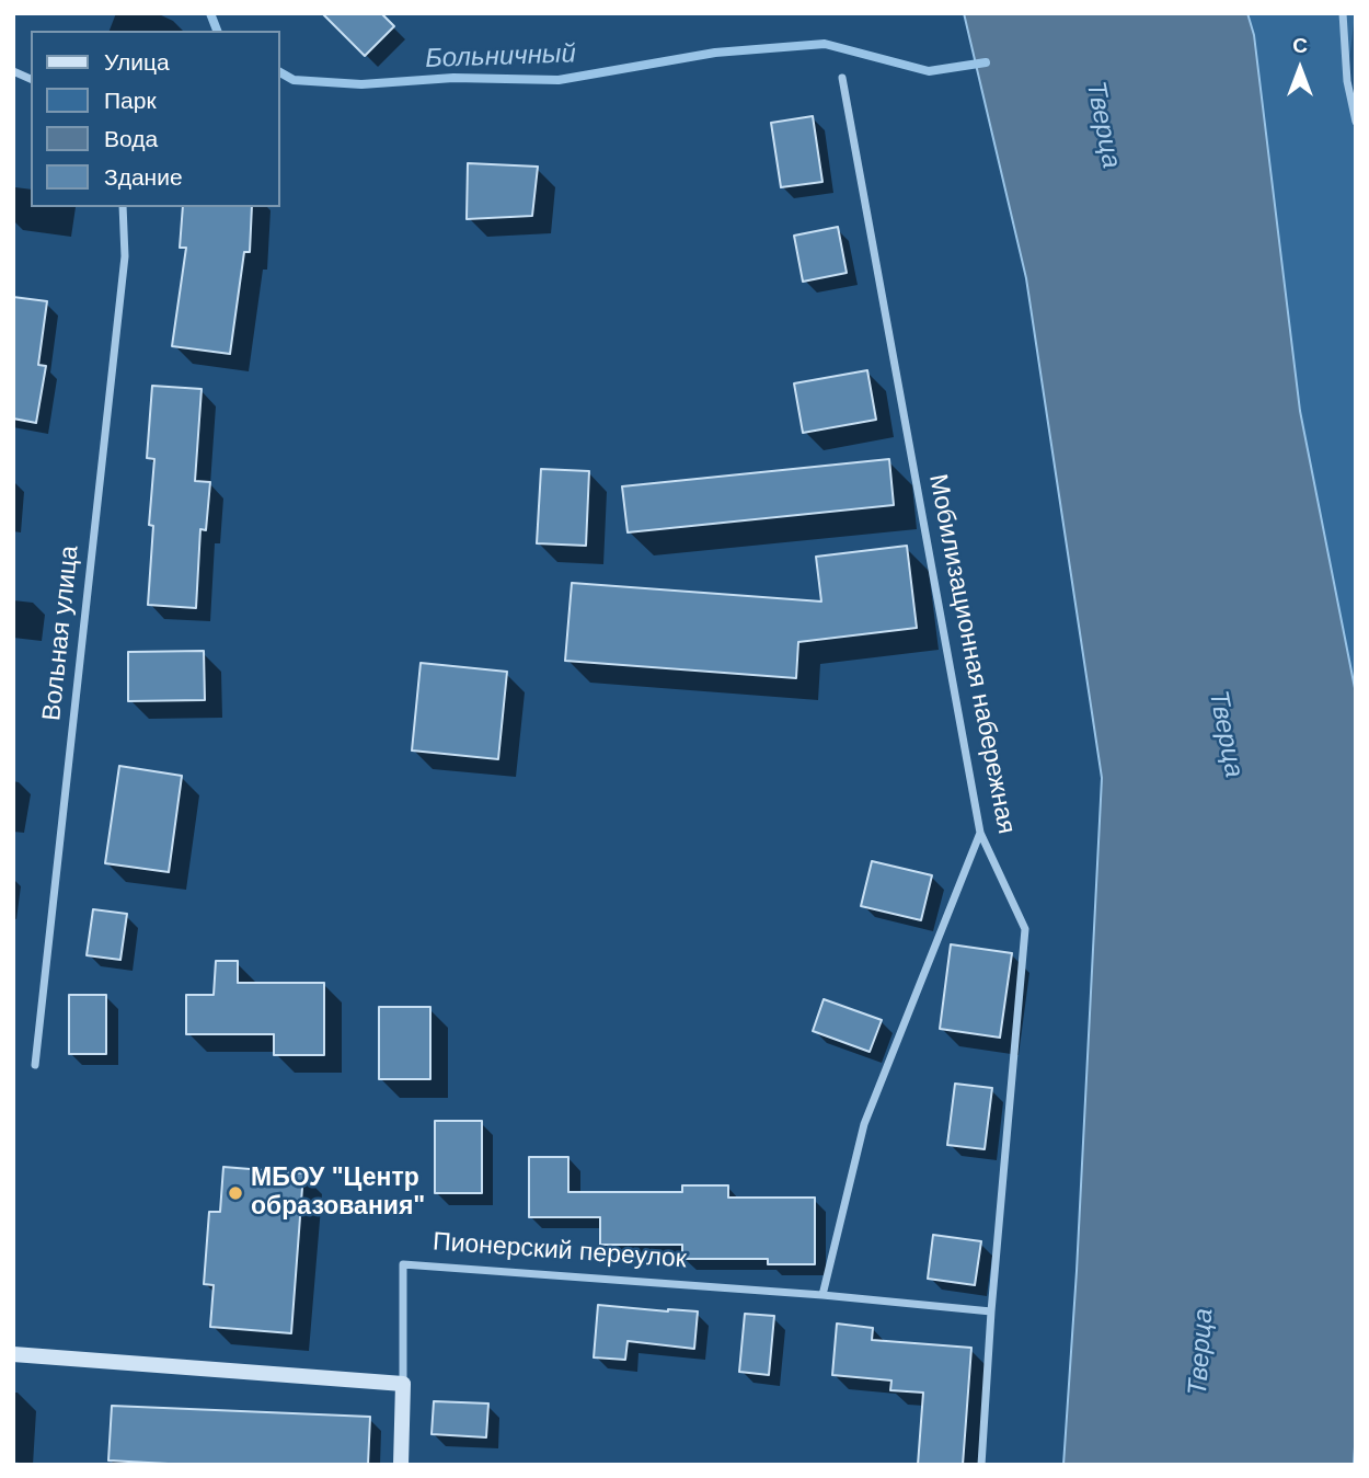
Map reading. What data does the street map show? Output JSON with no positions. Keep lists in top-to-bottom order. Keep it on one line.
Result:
{"streets":{"street":["Вольная улица","Мобилизационная набережная","Пионерский переулок"]},"crossings":[["Мобилизационная набережная","Пионерский переулок"]],"water":["Больничный","Тверца"],"places":["МБОУ \"Центр образования\""],"legend":["Улица","Парк","Вода","Здание"],"north":"top"}
